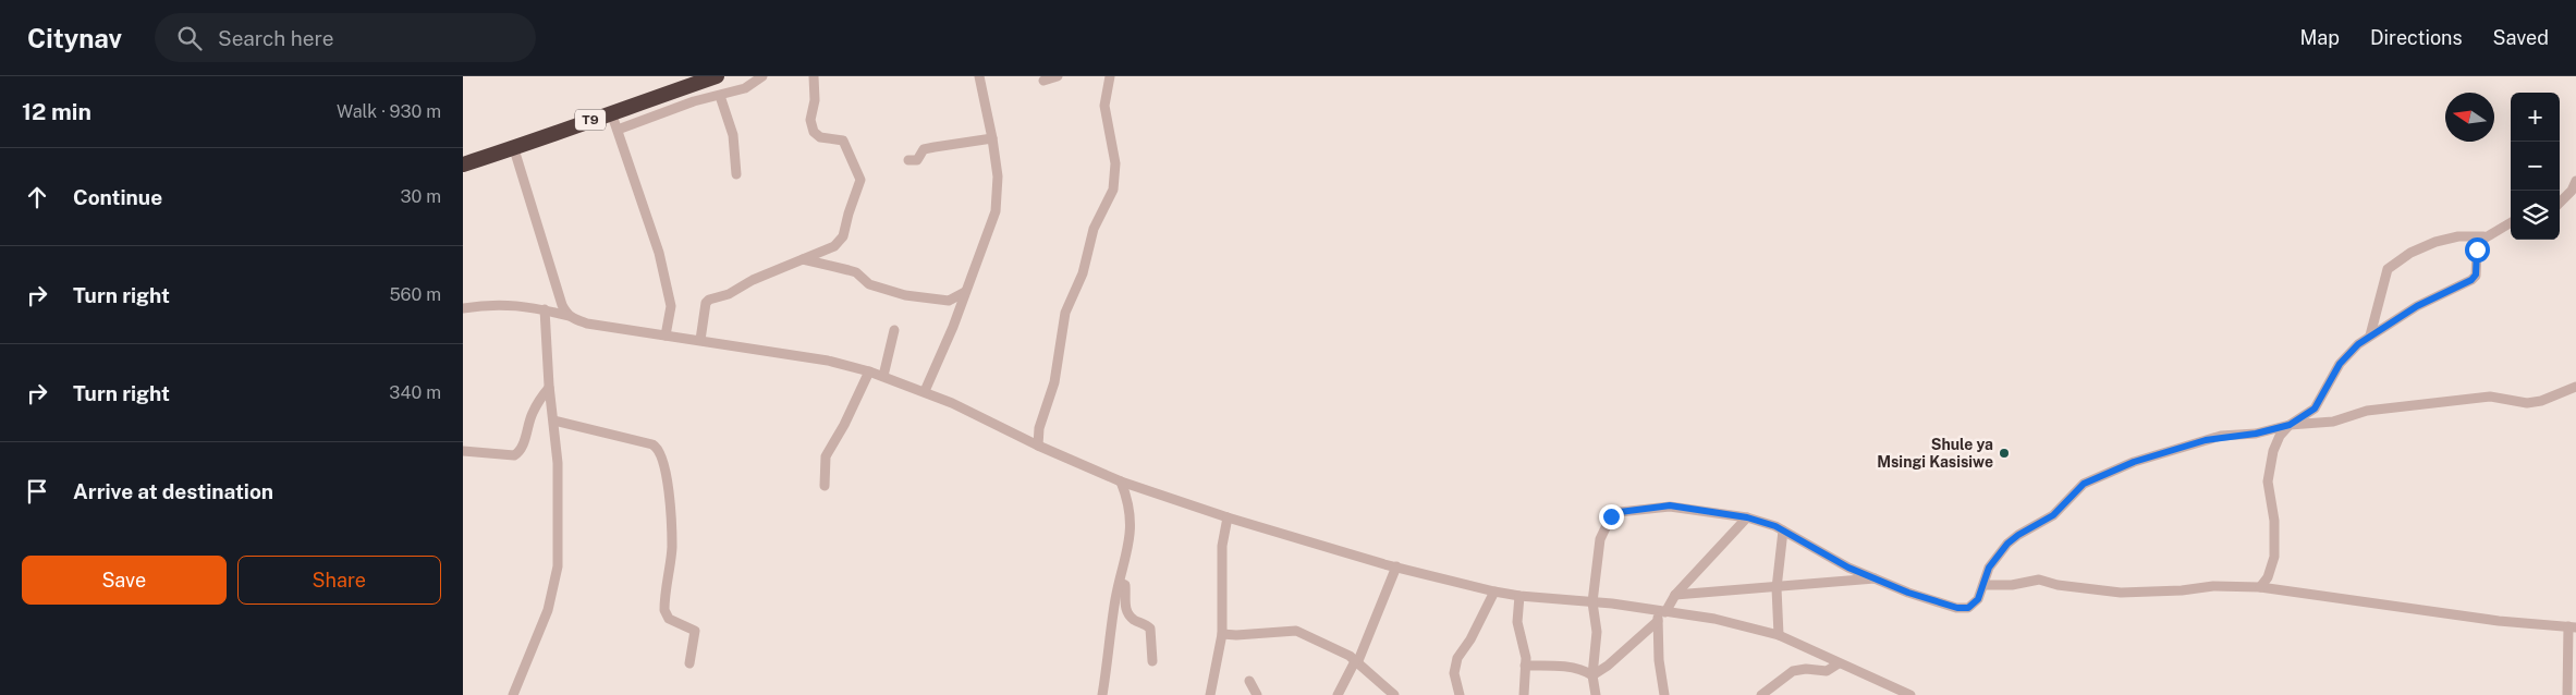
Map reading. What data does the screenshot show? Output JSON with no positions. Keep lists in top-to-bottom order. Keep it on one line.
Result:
{"streets":{"highway":["T9"]},"places":["Shule ya Msingi Kasisiwe"],"north":"left","page":{"header":"Citynav","search":"Search here","nav":["Map","Directions","Saved"],"heading":["12 min","Walk · 930 m"],"map_buttons":["+","−"],"list":[["Continue","30 m"],["Turn right","560 m"],["Turn right","340 m"],"Arrive at destination"],"buttons":["Save","Share"]}}
